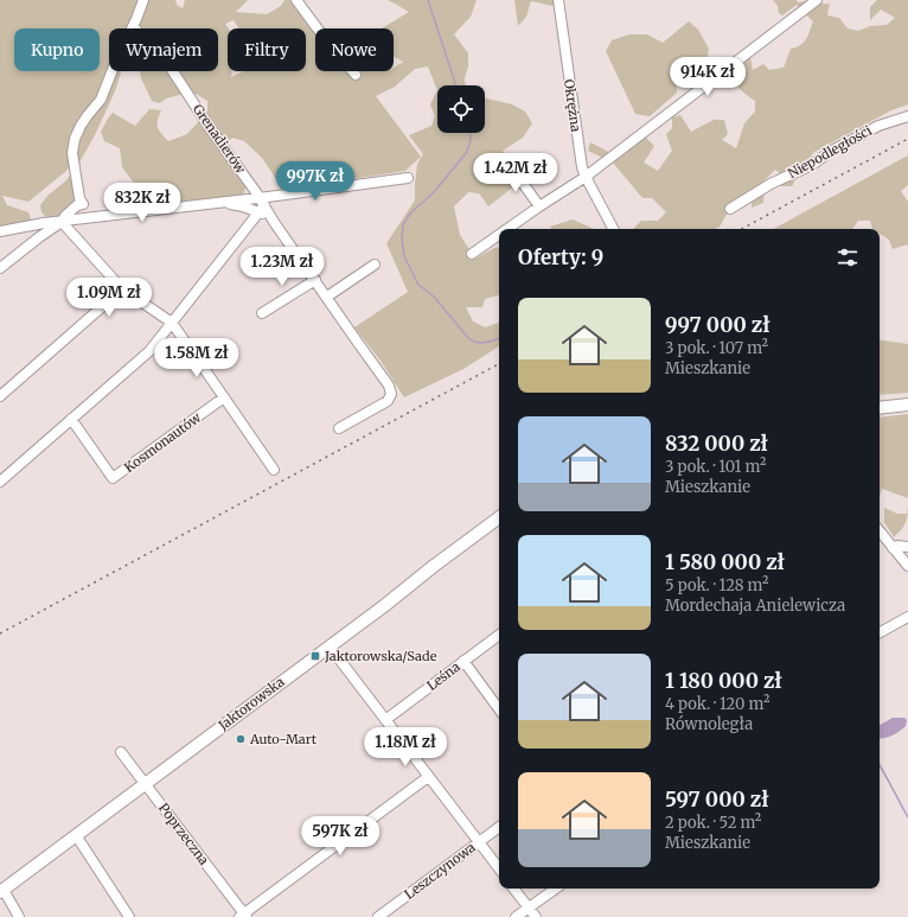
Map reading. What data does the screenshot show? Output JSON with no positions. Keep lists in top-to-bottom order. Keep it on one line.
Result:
{"streets":{"main road":["Jaktorowska"],"street":["Okrężna","Grenadierów","Niepodległości","Kosmonautów","Leśna","Poprzeczna","Leszczynowa"]},"crossings":[["Jaktorowska","Poprzeczna"]],"places":{"transit":["Jaktorowska/Sade"],"other":["Auto-Mart"]},"page":{"chip":["Kupno","Wynajem","Filtry","Nowe"],"price":["914K zł","1.42M zł","997K zł","832K zł","1.23M zł","1.09M zł","1.58M zł","1.18M zł","597K zł"],"heading":"Oferty: 9","list":[{"name":"997 000 zł","note":"3 pok. · 107 m² · Mieszkanie"},{"name":"832 000 zł","note":"3 pok. · 101 m² · Mieszkanie"},{"name":"1 580 000 zł","note":"5 pok. · 128 m² · Mordechaja Anielewicza"},{"name":"1 180 000 zł","note":"4 pok. · 120 m² · Równoległa"},{"name":"597 000 zł","note":"2 pok. · 52 m² · Mieszkanie"}]}}
